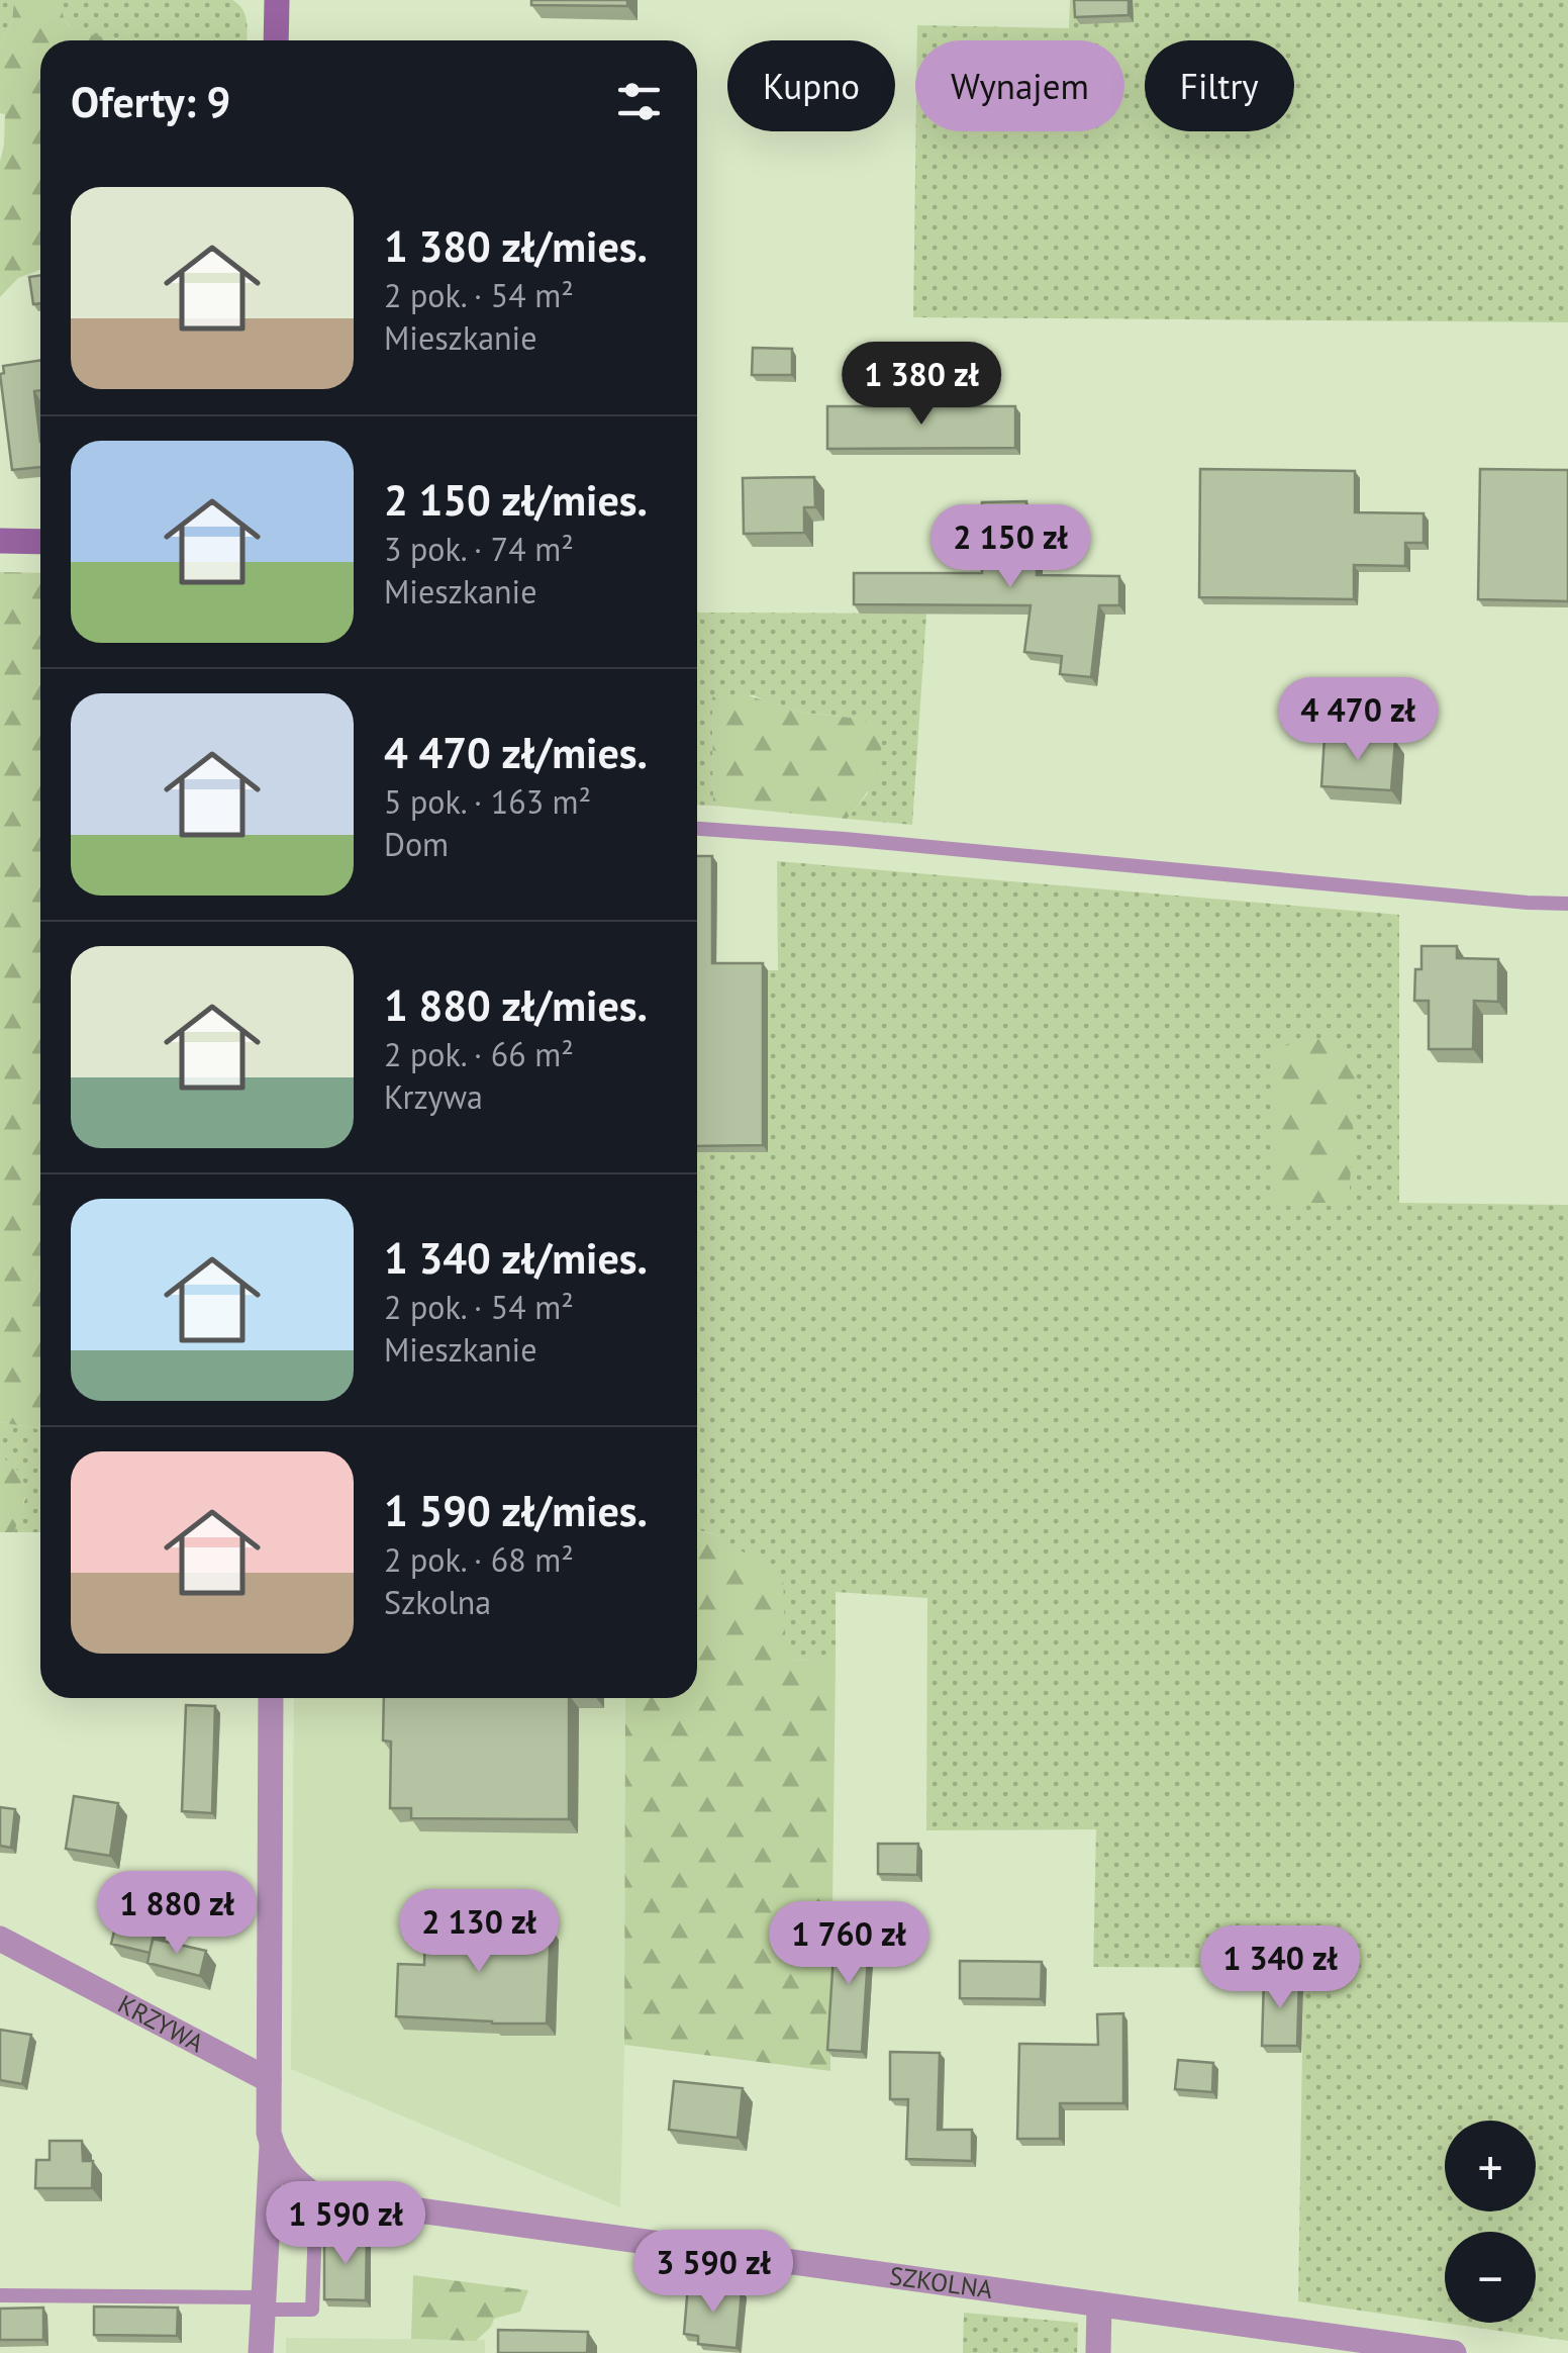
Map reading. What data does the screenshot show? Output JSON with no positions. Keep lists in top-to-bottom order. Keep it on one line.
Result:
{"streets":{"street":["KRZYWA","SZKOLNA"]},"page":{"chip":["Kupno","Wynajem","Filtry"],"heading":"Oferty: 9","list":[{"name":"1 380 zł/mies.","note":"2 pok. · 54 m² · Mieszkanie"},{"name":"2 150 zł/mies.","note":"3 pok. · 74 m² · Mieszkanie"},{"name":"4 470 zł/mies.","note":"5 pok. · 163 m² · Dom"},{"name":"1 880 zł/mies.","note":"2 pok. · 66 m² · Krzywa"},{"name":"1 340 zł/mies.","note":"2 pok. · 54 m² · Mieszkanie"},{"name":"1 590 zł/mies.","note":"2 pok. · 68 m² · Szkolna"}],"price":["1 380 zł","2 150 zł","4 470 zł","1 880 zł","2 130 zł","1 760 zł","1 340 zł","1 590 zł","3 590 zł"],"map_buttons":["+","−"]}}
